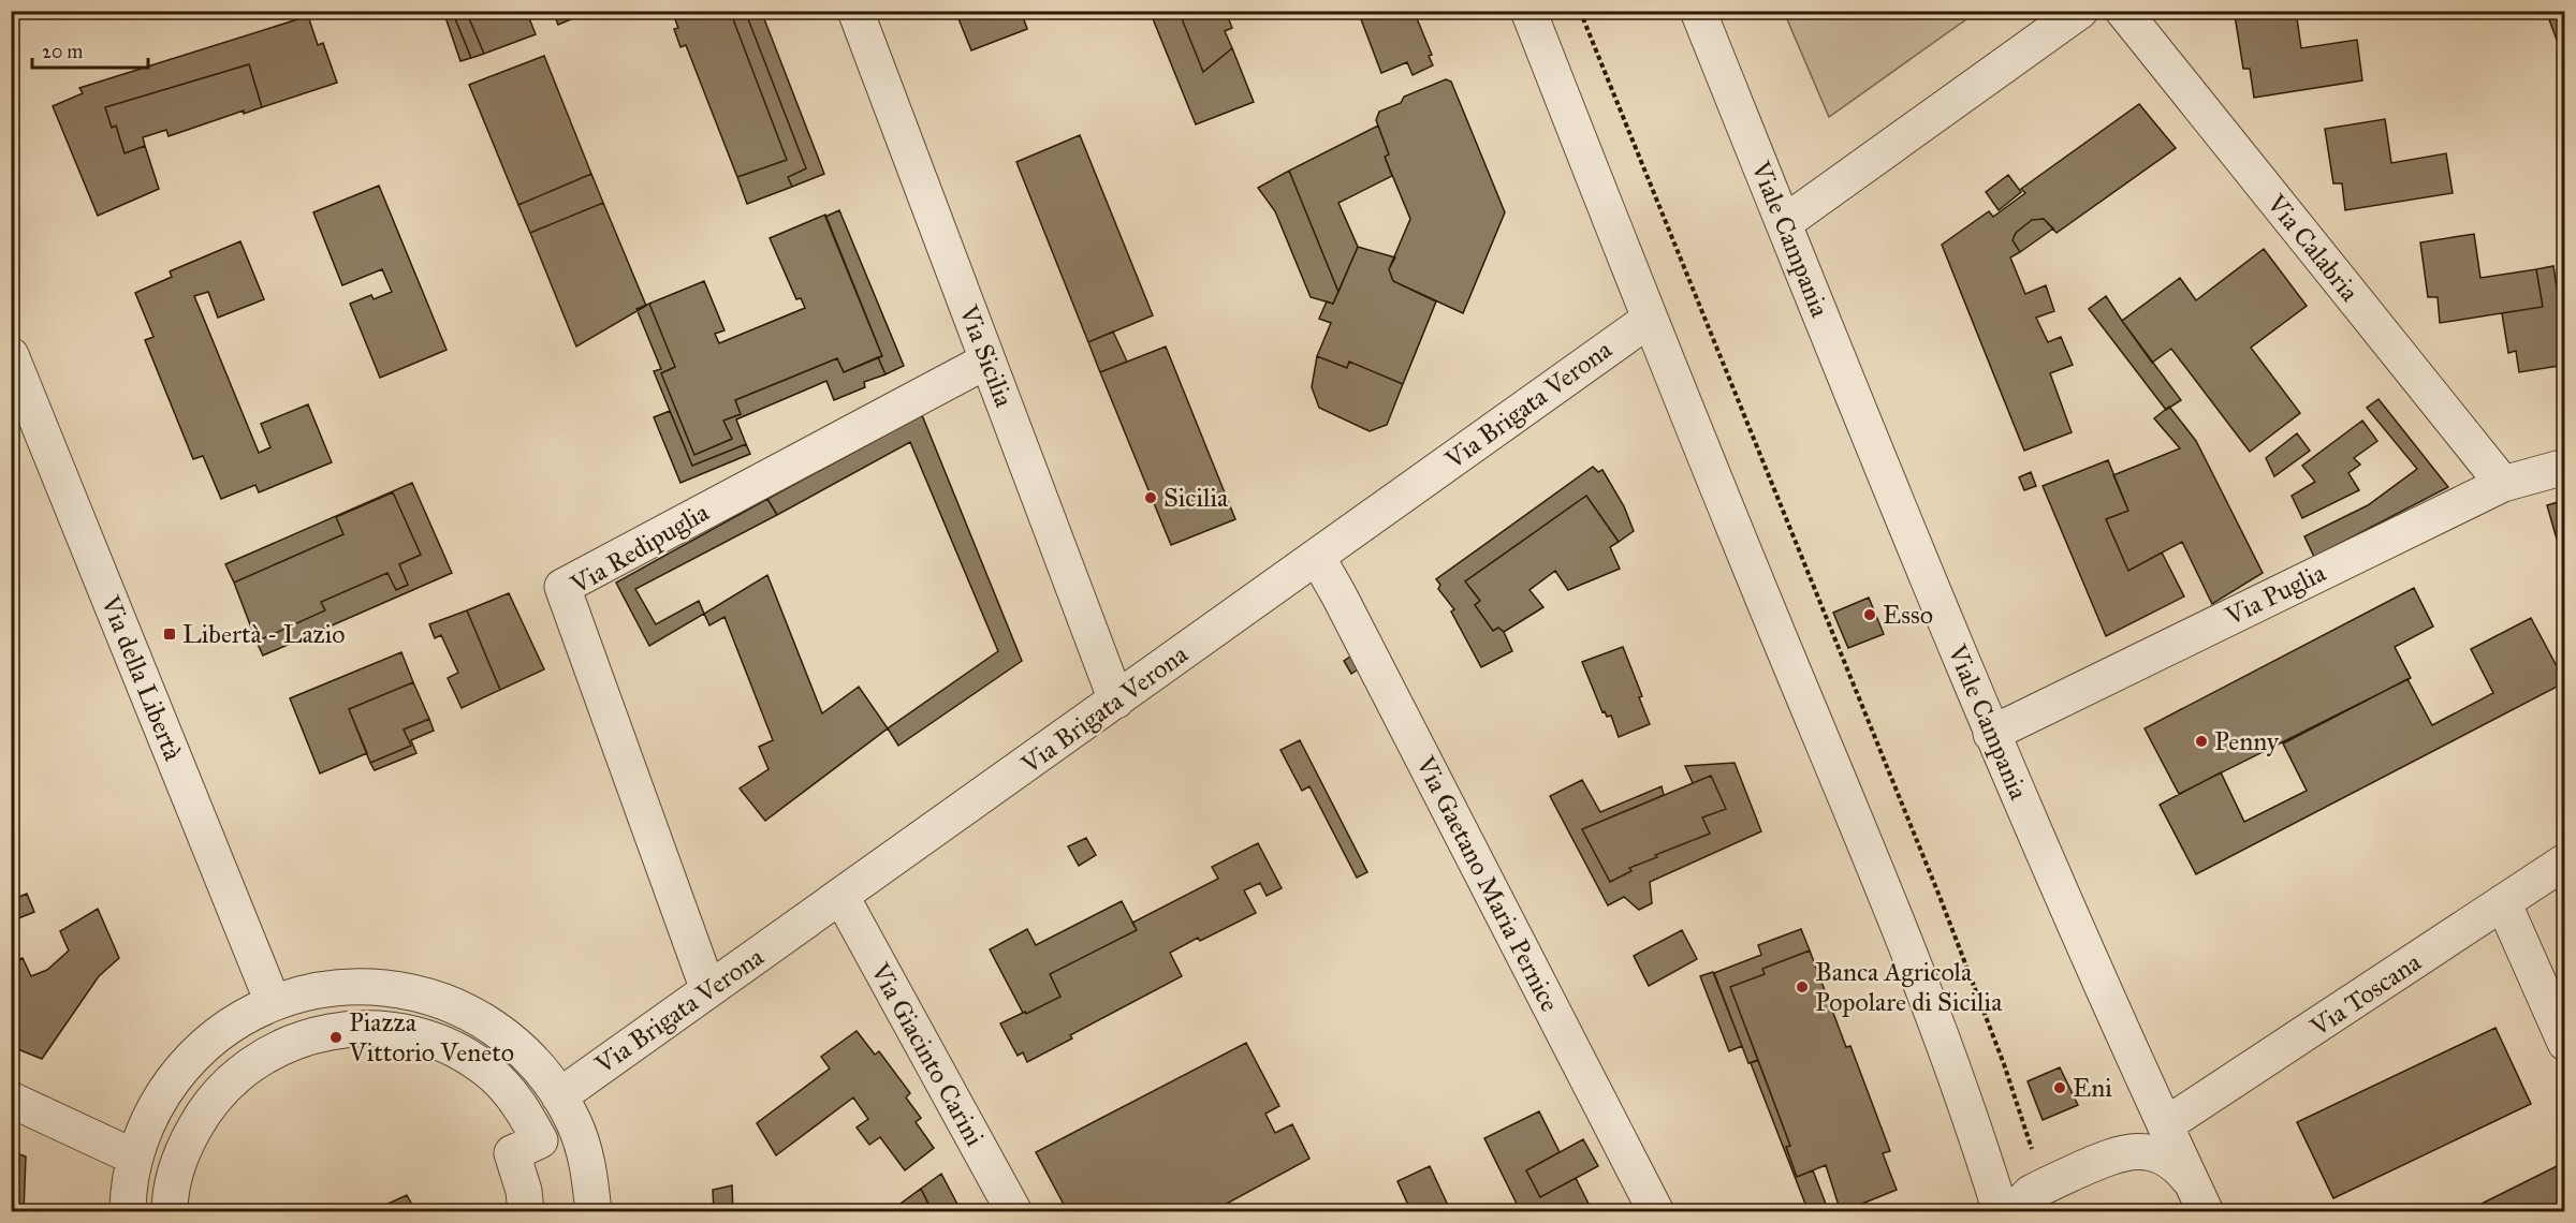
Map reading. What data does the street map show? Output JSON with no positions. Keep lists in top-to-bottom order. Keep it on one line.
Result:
{"streets":{"street":["Viale Campania","Via Calabria","Via Sicilia","Via Brigata Verona","Via Redipuglia","Via Puglia","Via della Libertà","Via Gaetano Maria Pernice","Via Toscana","Via Giacinto Carini"]},"crossings":[["Viale Campania","Via Puglia"],["Viale Campania","Via Toscana"],["Via Calabria","Via Puglia"],["Via Sicilia","Via Brigata Verona"],["Via Sicilia","Via Redipuglia"],["Via Brigata Verona","Via Redipuglia"],["Via Brigata Verona","Via Gaetano Maria Pernice"],["Via Brigata Verona","Via Giacinto Carini"]],"places":{"other":["Sicilia","Esso","Penny","Banca Agricola Popolare di Sicilia","Piazza Vittorio Veneto","Eni"],"transit":["Libertà - Lazio"]},"scale_bar":"20 m"}
